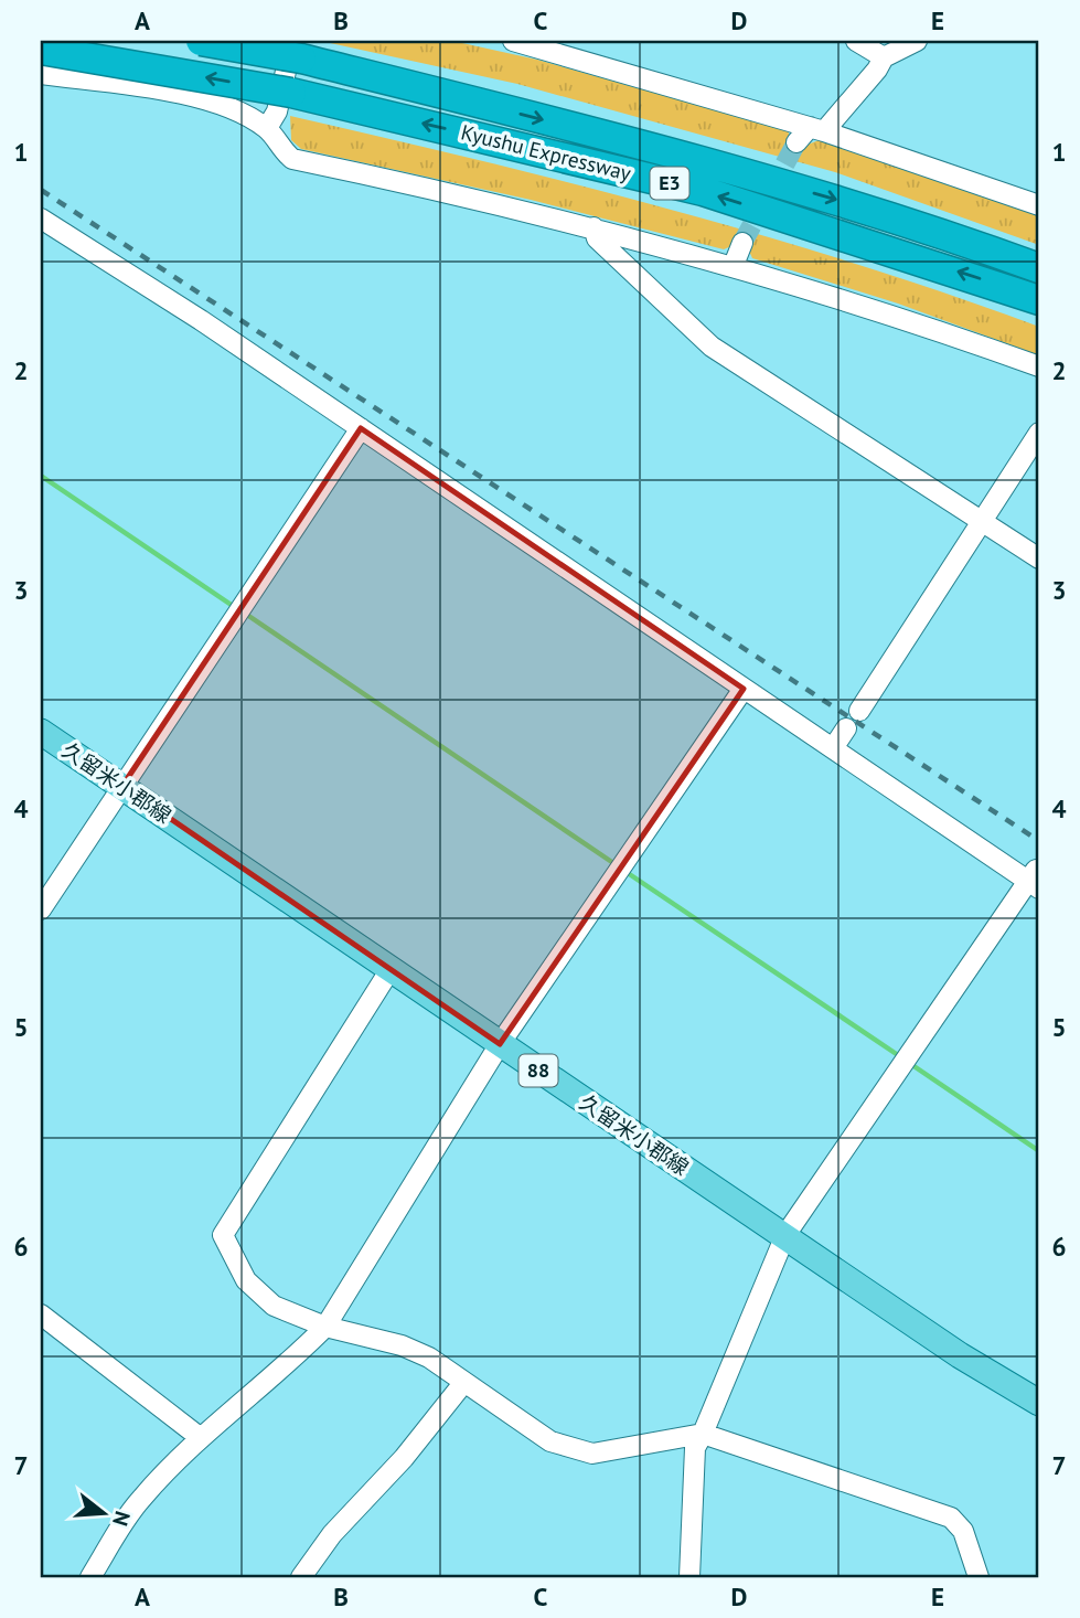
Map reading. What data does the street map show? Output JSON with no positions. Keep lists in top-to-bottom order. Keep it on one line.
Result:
{"streets":{"highway":["Kyushu Expressway","E3"],"main road":["久留米小郡線","88"]},"north":"right","grid":{"columns":["A","B","C","D","E"],"rows":["1","2","3","4","5","6","7"]}}
